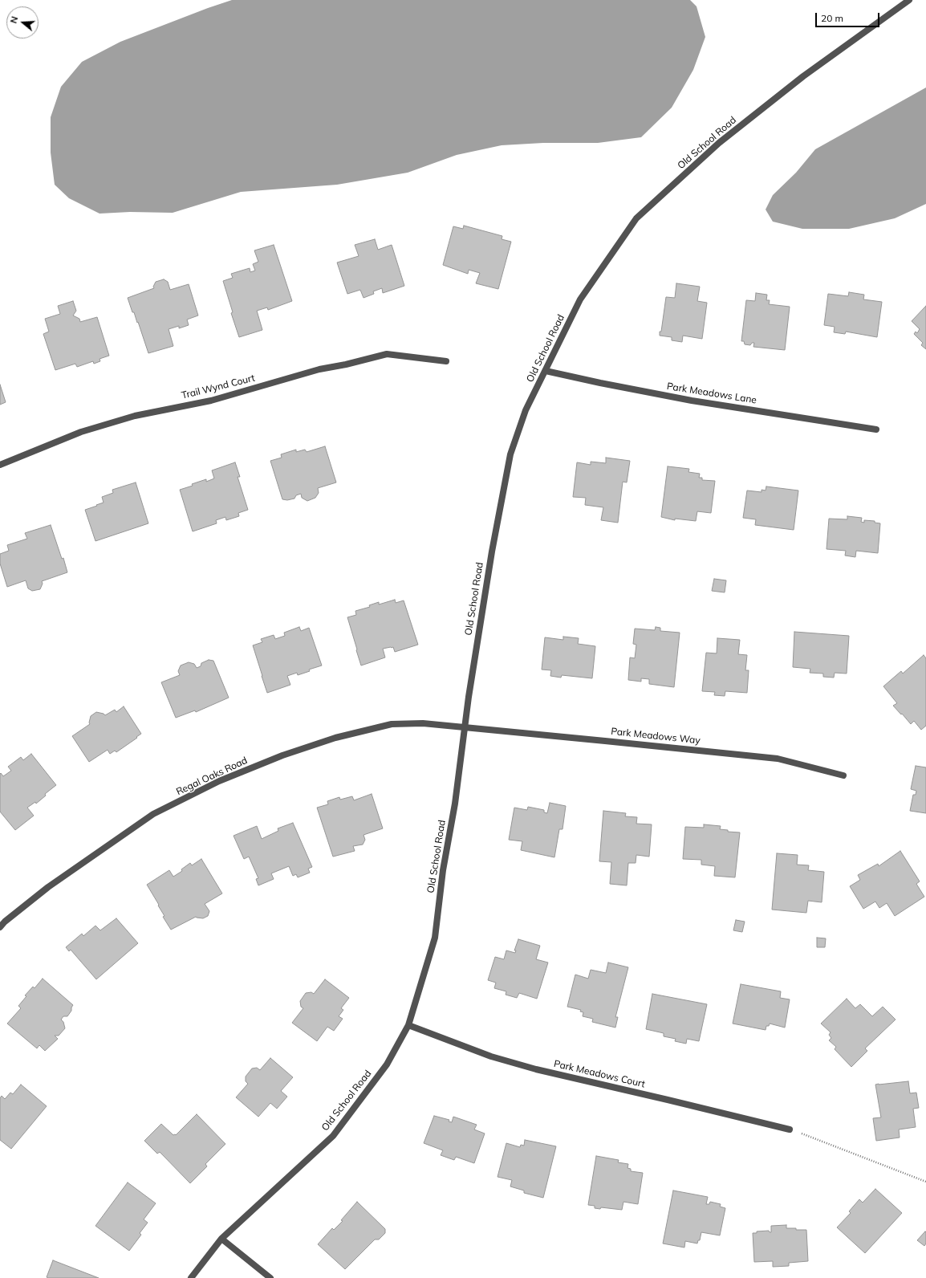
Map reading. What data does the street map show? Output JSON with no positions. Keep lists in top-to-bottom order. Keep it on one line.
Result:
{"streets":{"street":["Old School Road","Trail Wynd Court","Park Meadows Lane","Park Meadows Way","Regal Oaks Road","Park Meadows Court"]},"crossings":[["Old School Road","Park Meadows Lane"],["Old School Road","Park Meadows Way"],["Old School Road","Regal Oaks Road"],["Old School Road","Park Meadows Court"],["Park Meadows Way","Regal Oaks Road"]],"scale_bar":"20 m","north":"left"}
